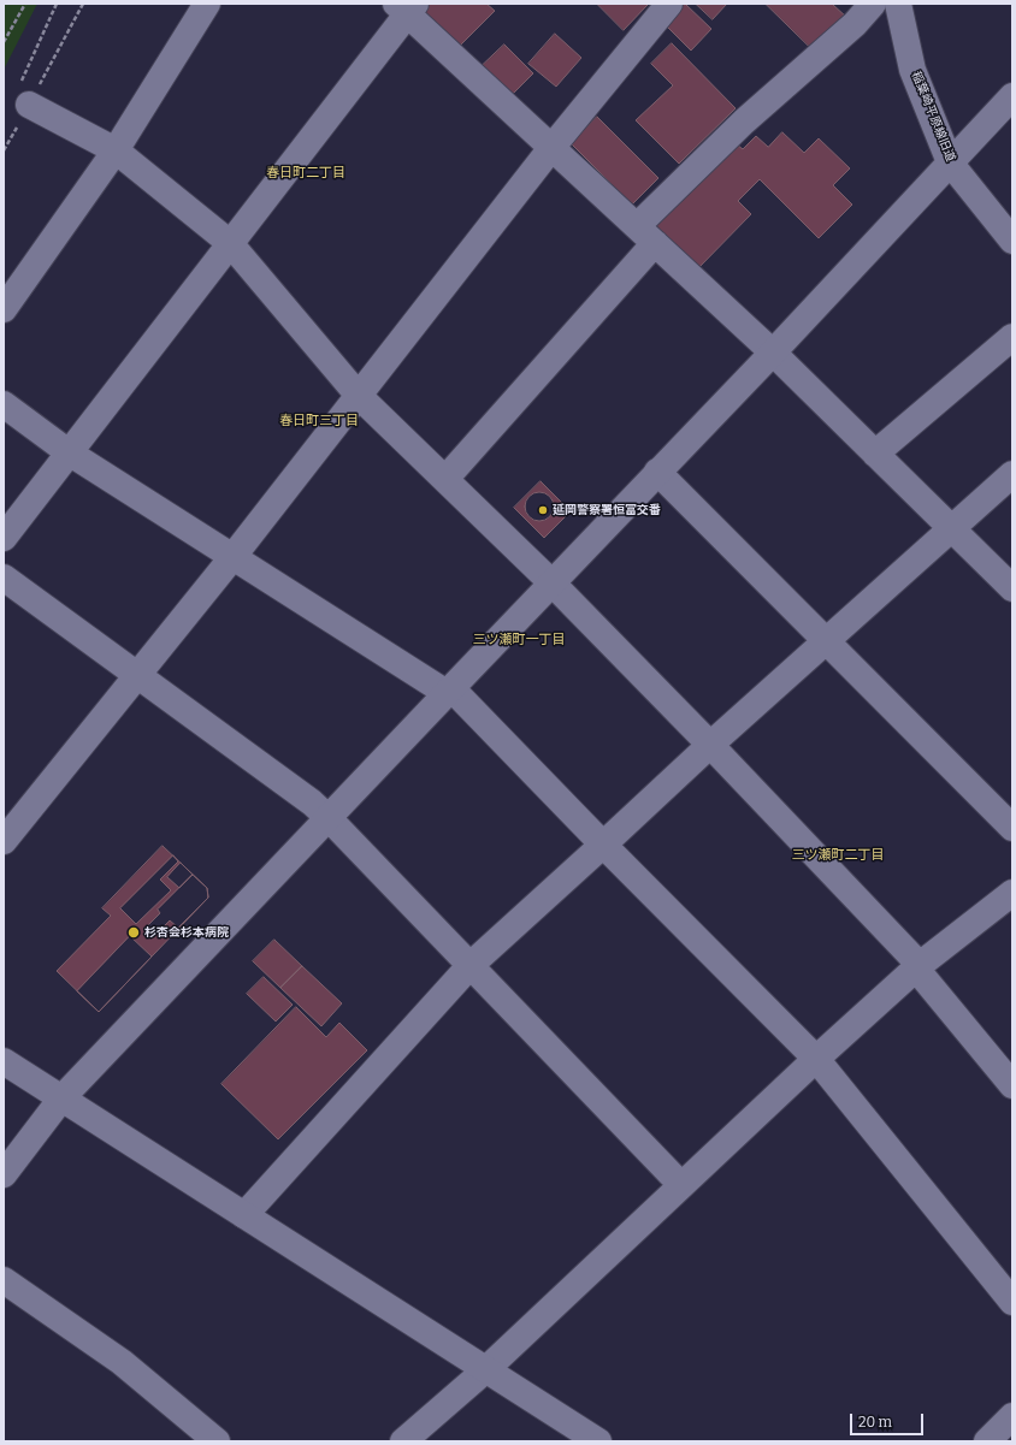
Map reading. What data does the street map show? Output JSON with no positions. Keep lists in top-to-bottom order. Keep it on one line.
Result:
{"streets":{"street":["稲葉崎平原線旧道"]},"districts":["春日町二丁目","春日町三丁目","三ツ瀬町一丁目","三ツ瀬町二丁目"],"places":["延岡警察署恒富交番","杉杏会杉本病院"],"scale_bar":"20 m"}
